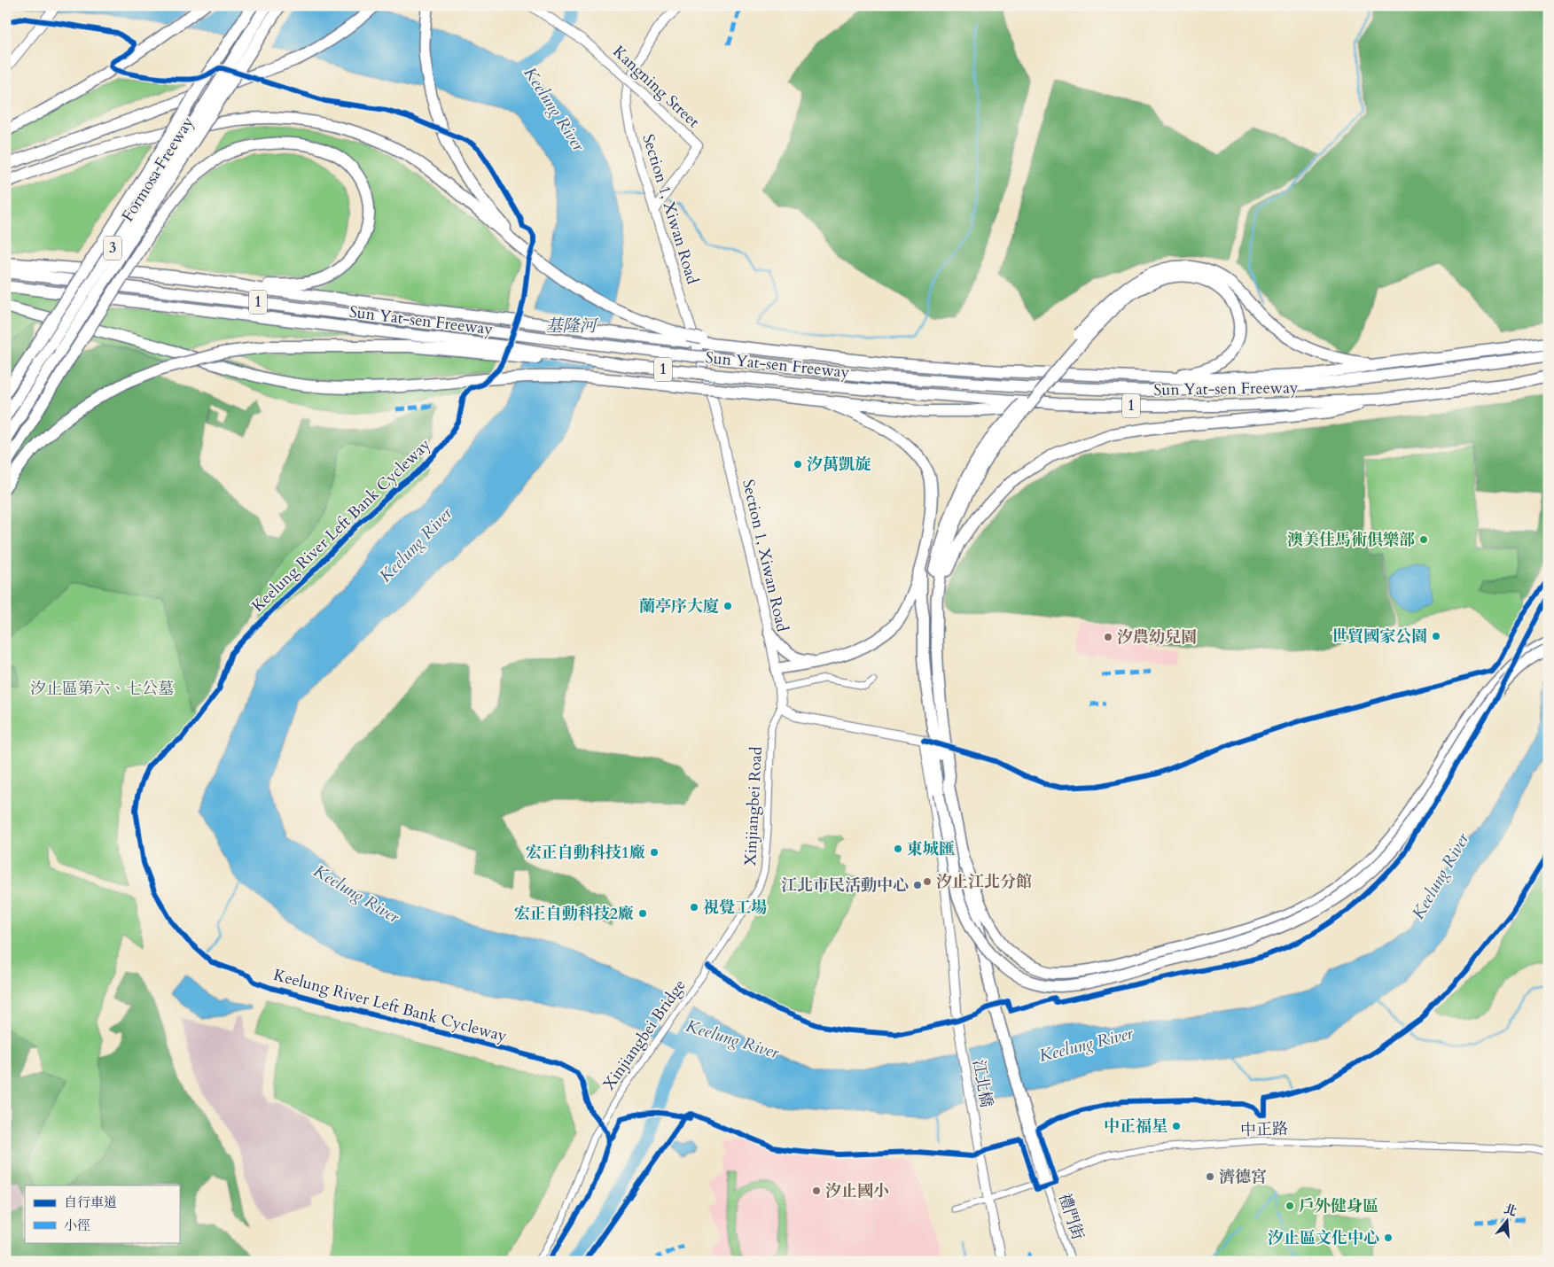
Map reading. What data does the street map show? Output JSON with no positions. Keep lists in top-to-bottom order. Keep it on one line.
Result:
{"streets":{"highway":["Formosa Freeway","3","1","Sun Yat-sen Freeway"],"street":["Kangning Street","Section 1, Xiwan Road","Xinjiangbei Road","Xinjiangbei Bridge","江北橋","中正路","禮門街"],"cycle path":["Keelung River Left Bank Cycleway"]},"crossings":[["Kangning Street","Section 1, Xiwan Road"],["Section 1, Xiwan Road","Xinjiangbei Road"],["Section 1, Xiwan Road","江北橋"],["Xinjiangbei Road","Xinjiangbei Bridge"],["Xinjiangbei Road","江北橋"],["江北橋","中正路"],["中正路","禮門街"]],"water":["Keelung River","基隆河"],"parks":["汐止區第六、七公墓"],"places":["汐萬凱旋","澳美佳馬術俱樂部","蘭亭序大廈","世貿國家公園","汐農幼兒園","東城匯","宏正自動科技1廠","汐止江北分館","江北市民活動中心","視覺工場","宏正自動科技2廠","中正福星","濟德宮","汐止國小","戶外健身區","汐止區文化中心"],"legend":["自行車道","小徑"],"north":"top"}
